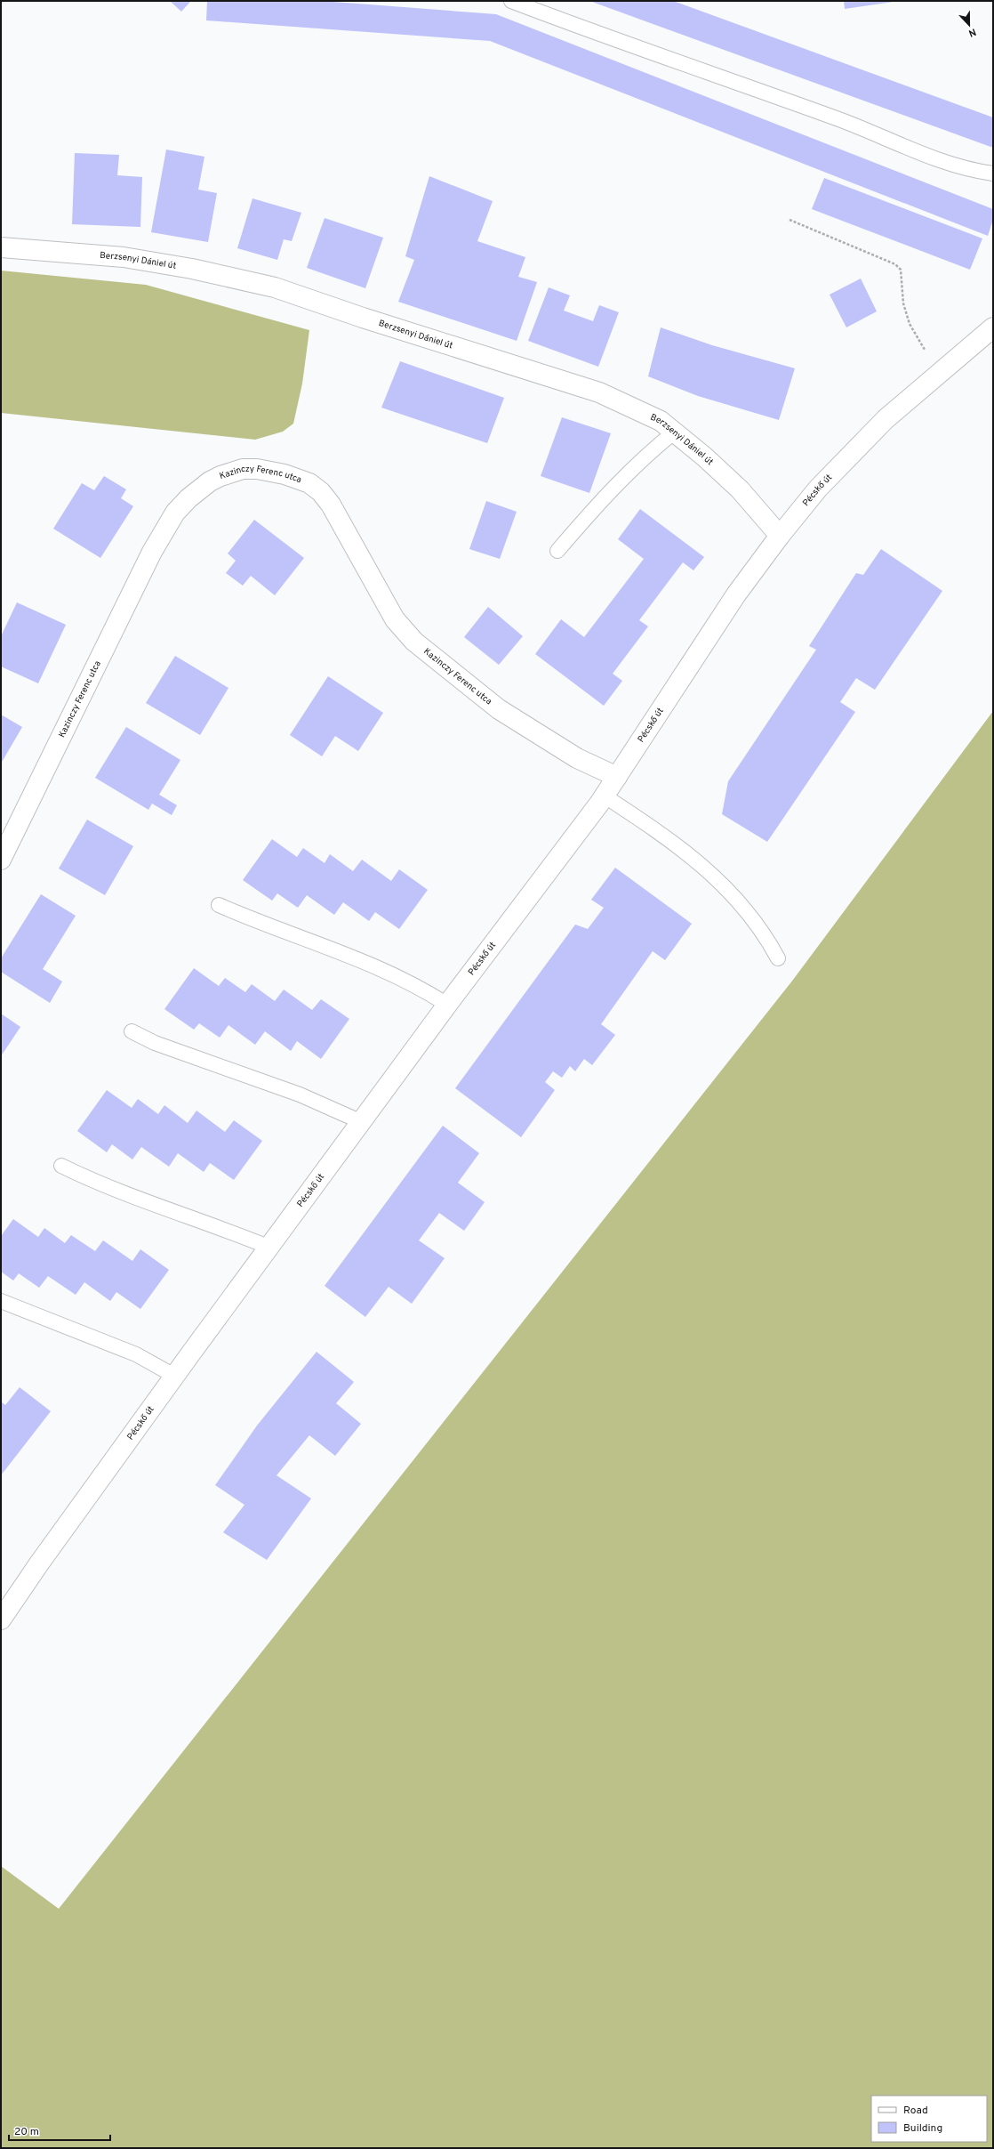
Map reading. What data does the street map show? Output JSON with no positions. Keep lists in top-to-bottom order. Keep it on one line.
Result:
{"streets":{"street":["Berzsenyi Dániel út","Kazinczy Ferenc utca","Pécskő út"]},"crossings":[["Berzsenyi Dániel út","Pécskő út"],["Kazinczy Ferenc utca","Pécskő út"]],"legend":["Road","Building"],"scale_bar":"20 m","north":"bottom"}
